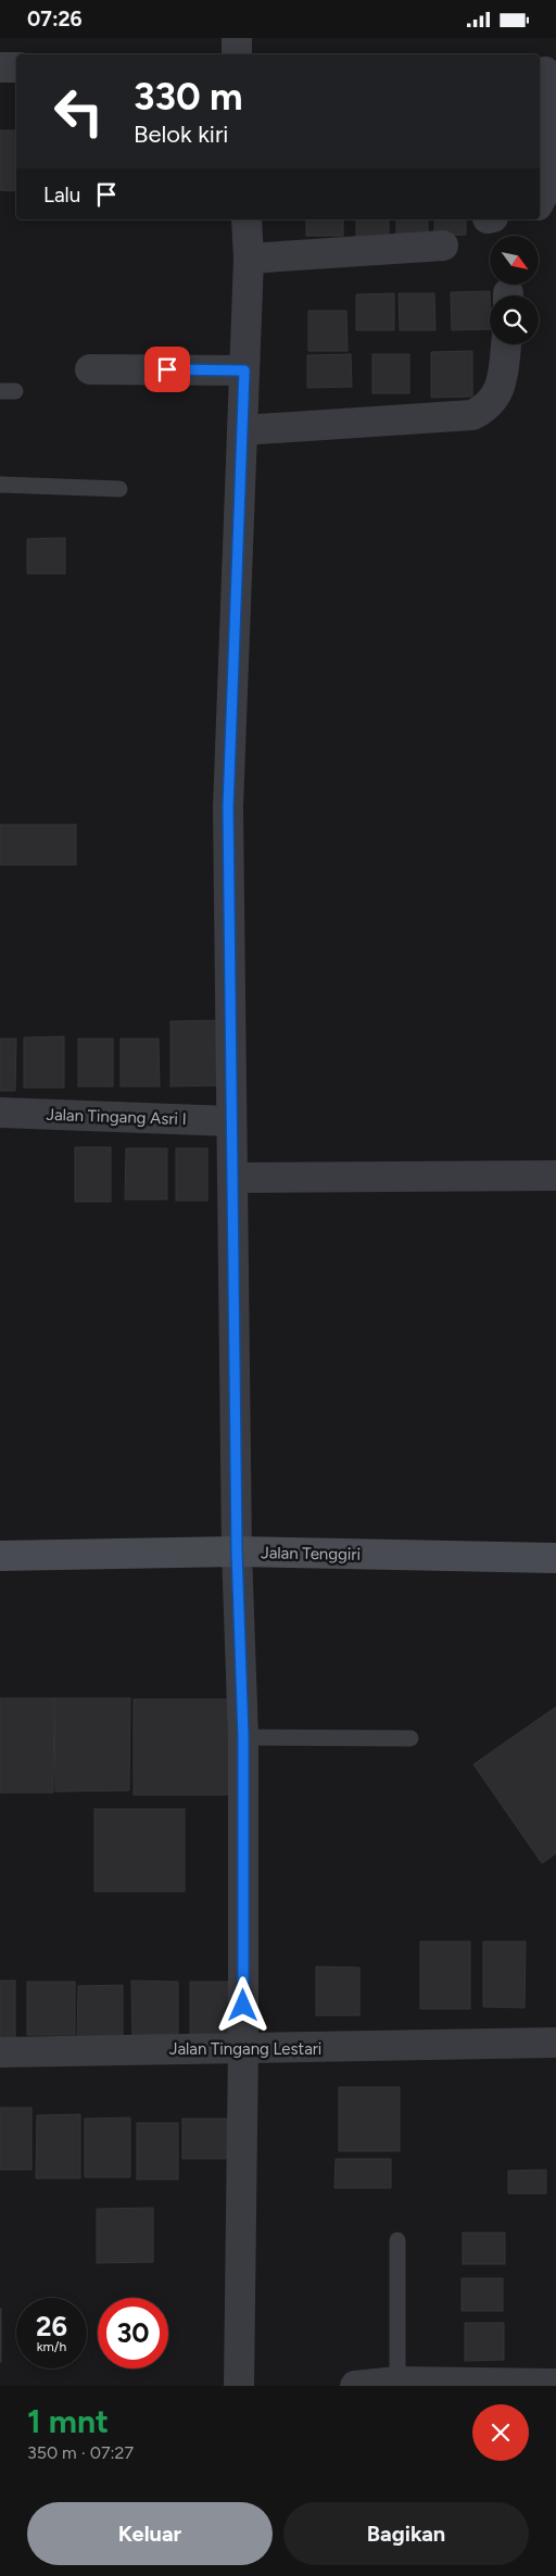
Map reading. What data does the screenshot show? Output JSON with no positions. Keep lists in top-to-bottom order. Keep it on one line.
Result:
{"streets":{"street":["Jalan Tingang Asri I","Jalan Tenggiri","Jalan Tingang Lestari"]},"north":"bottom right","page":{"status":"07:26","turn":["330 m","Belok kiri"],"then":"Lalu","speed":"26 km/h","limit":"30","heading":["1 mnt","350 m · 07:27"],"buttons":["Keluar","Bagikan"]}}
